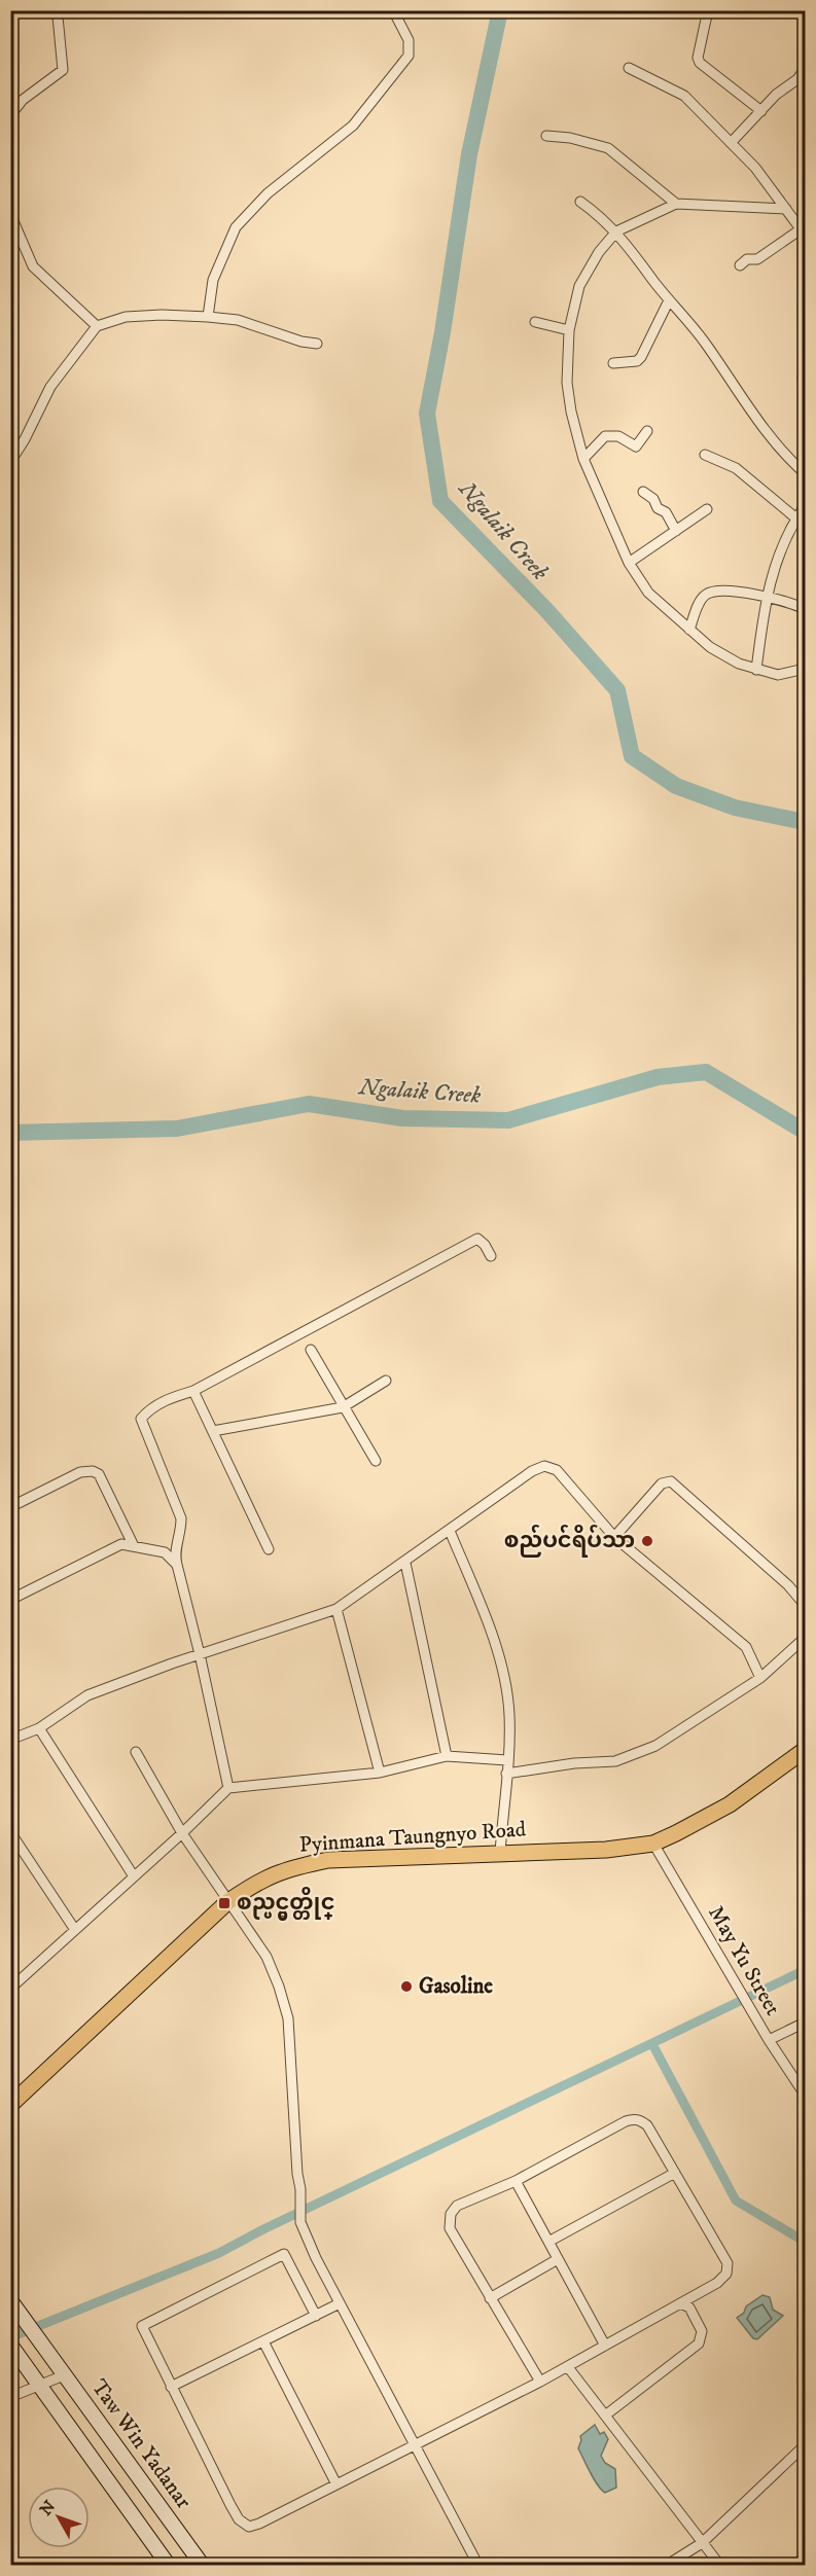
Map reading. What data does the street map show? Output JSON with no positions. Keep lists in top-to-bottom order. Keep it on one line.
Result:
{"streets":{"main road":["Pyinmana Taungnyo Road","Taw Win Yadanar"],"street":["May Yu Street"]},"crossings":[["Pyinmana Taungnyo Road","May Yu Street"]],"water":["Ngalaik Creek"],"places":{"other":["စည်ပင်ရိပ်သာ","Gasoline"],"transit":["စည္ပင္မွတ္တိုင္"]},"north":"top left"}
